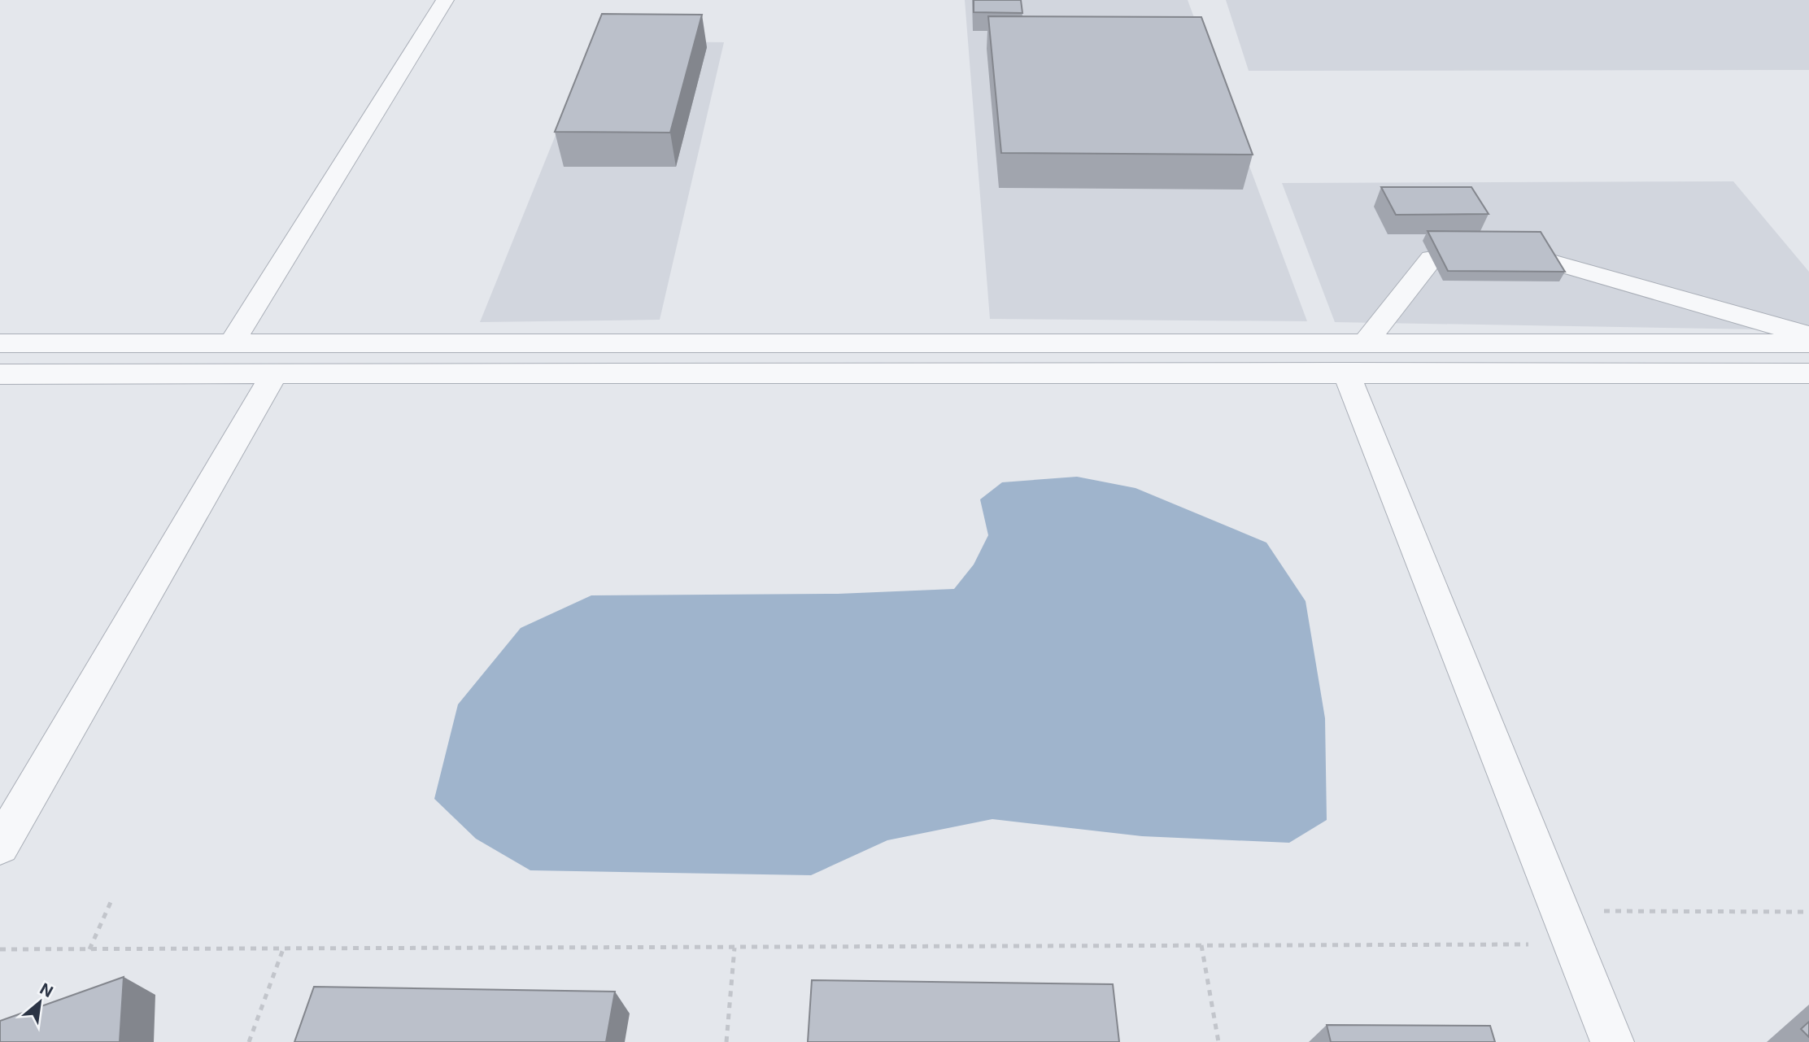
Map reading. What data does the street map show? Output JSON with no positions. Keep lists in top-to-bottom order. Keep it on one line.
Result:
{"north":"top right"}
